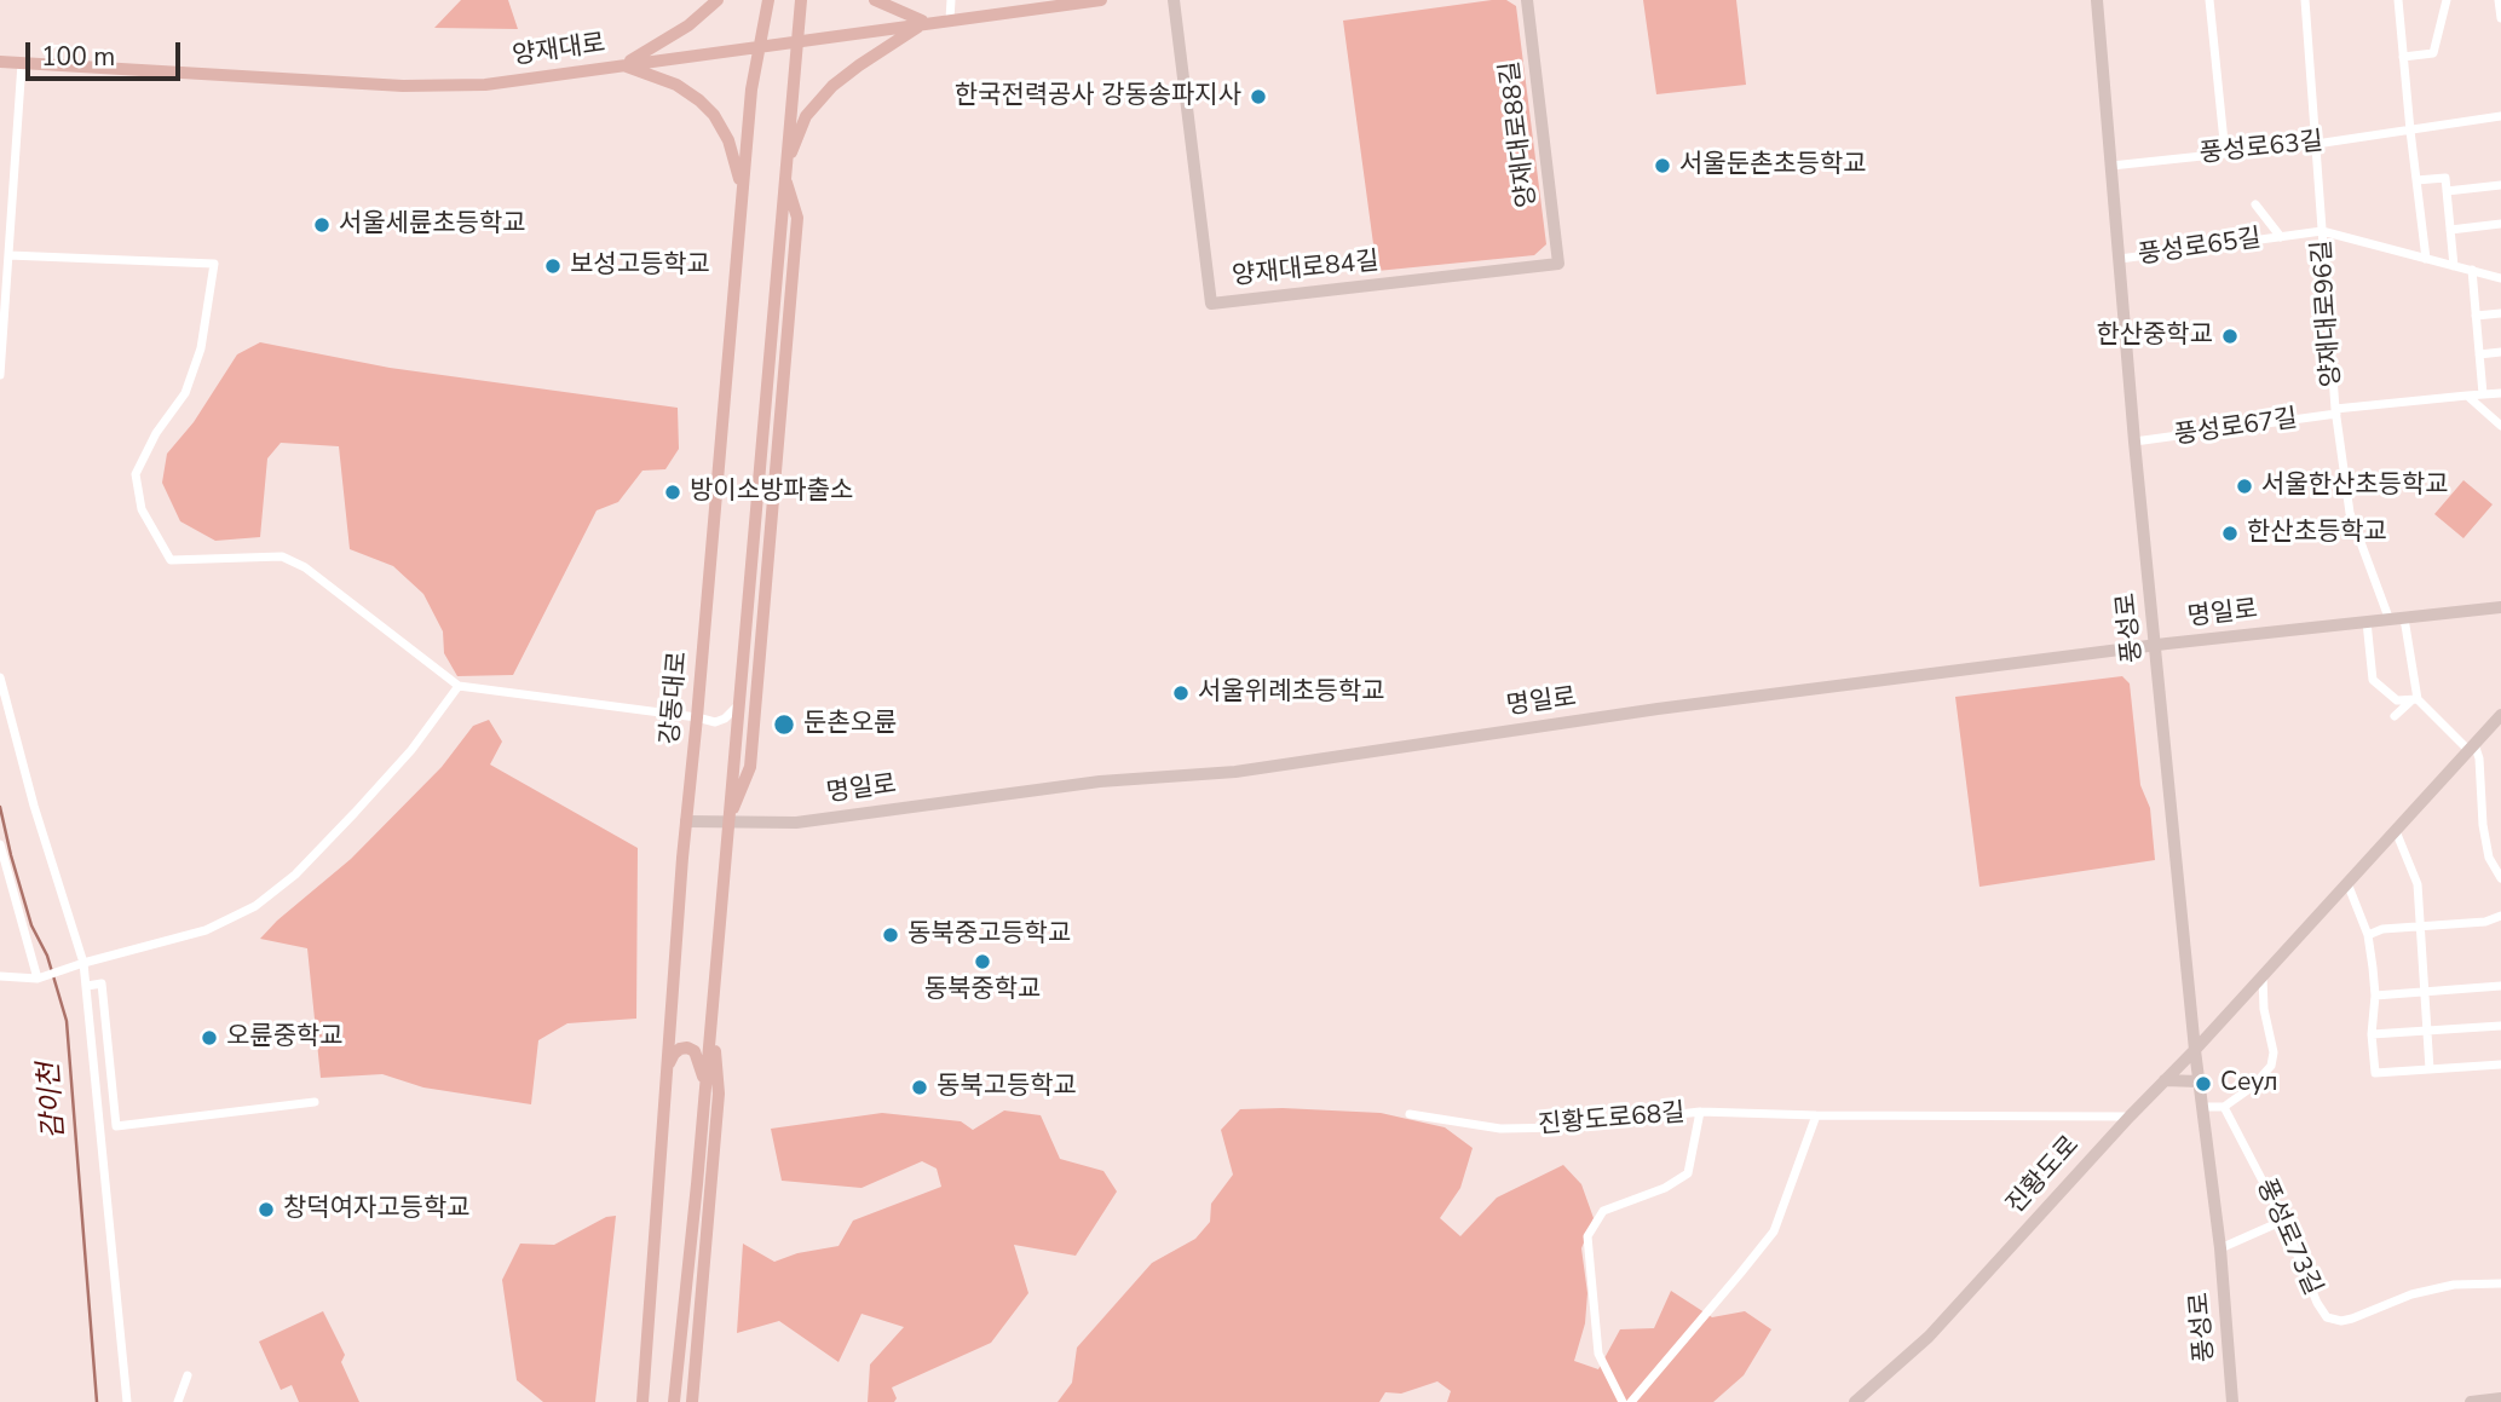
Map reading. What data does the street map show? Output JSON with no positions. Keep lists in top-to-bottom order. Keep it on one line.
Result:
{"streets":{"main road":["양재대로","양재대로88길","양재대로84길","명일로","풍성로","강동대로","진황도로"],"street":["풍성로63길","풍성로65길","양재대로96길","풍성로67길","진황도로68길","풍성로73길"]},"crossings":[["양재대로","강동대로"],["양재대로88길","양재대로84길"],["풍성로63길","양재대로96길"],["풍성로63길","풍성로"],["풍성로65길","양재대로96길"],["풍성로65길","풍성로"],["양재대로96길","풍성로67길"],["양재대로96길","명일로"],["풍성로67길","풍성로"],["명일로","풍성로"],["명일로","강동대로"],["풍성로","진황도로"],["진황도로68길","진황도로"]],"water":["감이천"],"places":["한국전력공사 강동송파지사","서울둔촌초등학교","서울세륜초등학교","보성고등학교","한산중학교","서울한산초등학교","방이소방파출소","한산초등학교","서울위례초등학교","둔촌오륜","동북중고등학교","동북중학교","오륜중학교","Сеул","동북고등학교","창덕여자고등학교"],"scale_bar":"100 m"}
